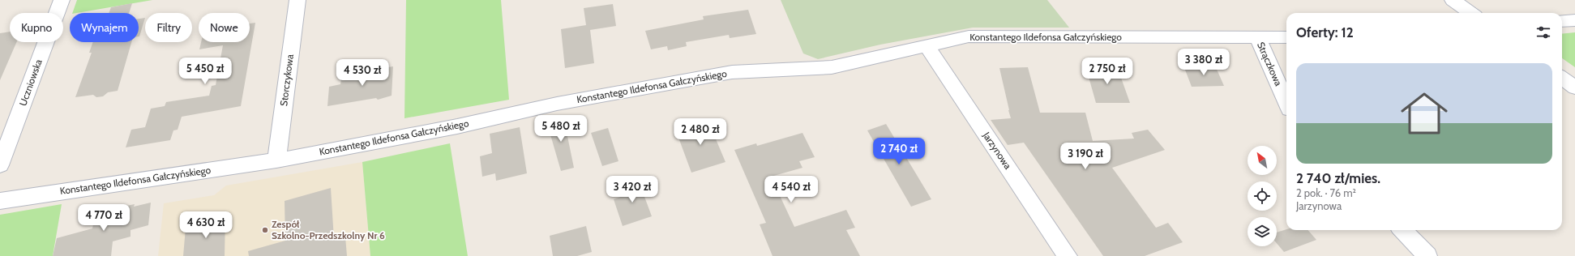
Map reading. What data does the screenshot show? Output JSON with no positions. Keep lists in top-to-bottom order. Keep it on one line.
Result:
{"streets":{"street":["Konstantego Ildefonsa Gałczyńskiego","Strączkowa","Storczykowa","Uczniowska","Jarzynowa"]},"crossings":[["Konstantego Ildefonsa Gałczyńskiego","Strączkowa"],["Konstantego Ildefonsa Gałczyńskiego","Storczykowa"],["Konstantego Ildefonsa Gałczyńskiego","Jarzynowa"]],"places":["Zespół Szkolno-Przedszkolny Nr 6"],"north":"top left","page":{"chip":["Kupno","Wynajem","Filtry","Nowe"],"heading":"Oferty: 12","price":["3 380 zł","5 450 zł","2 750 zł","4 530 zł","5 480 zł","2 480 zł","2 740 zł","3 190 zł","3 420 zł","4 540 zł","4 770 zł","4 630 zł"],"list":[{"name":"2 740 zł/mies.","note":"2 pok. · 76 m² · Jarzynowa"}]}}
